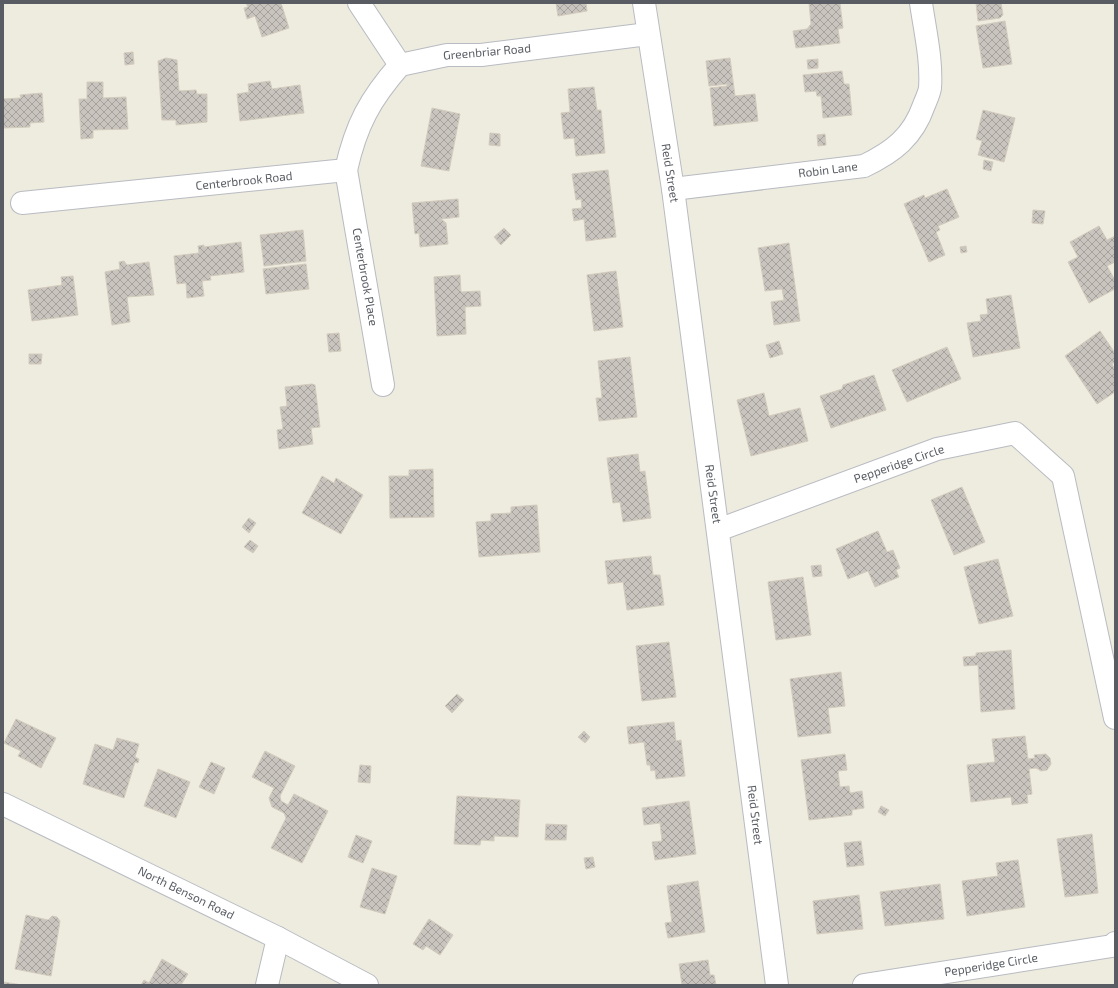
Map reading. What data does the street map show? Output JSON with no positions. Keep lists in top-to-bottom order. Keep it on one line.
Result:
{"streets":{"street":["Greenbriar Road","Robin Lane","Reid Street","Centerbrook Road","Centerbrook Place","Pepperidge Circle","North Benson Road"]},"crossings":[["Greenbriar Road","Reid Street"],["Robin Lane","Reid Street"],["Reid Street","Pepperidge Circle"],["Centerbrook Road","Centerbrook Place"]]}
